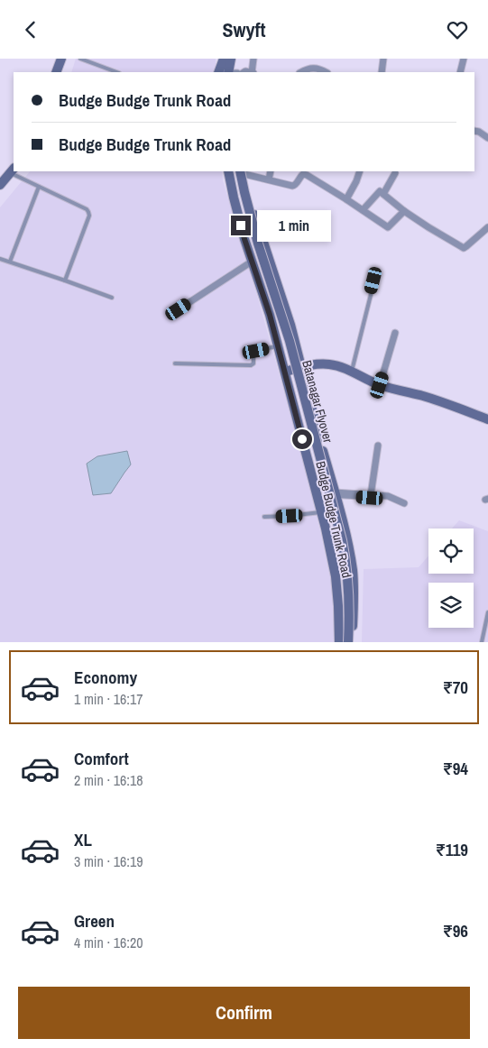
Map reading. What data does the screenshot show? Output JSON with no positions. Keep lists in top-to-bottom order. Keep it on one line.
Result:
{"streets":{"street":["Batanagar Flyover","Budge Budge Trunk Road"]},"crossings":[["Batanagar Flyover","Budge Budge Trunk Road"]],"page":{"header":"Swyft","banner":["Budge Budge Trunk Road","Budge Budge Trunk Road"],"bubble":"1 min","list":[{"name":"Economy","note":"1 min · 16:17","value":"₹70"},{"name":"Comfort","note":"2 min · 16:18","value":"₹94"},{"name":"XL","note":"3 min · 16:19","value":"₹119"},{"name":"Green","note":"4 min · 16:20","value":"₹96"}],"buttons":"Confirm"}}
